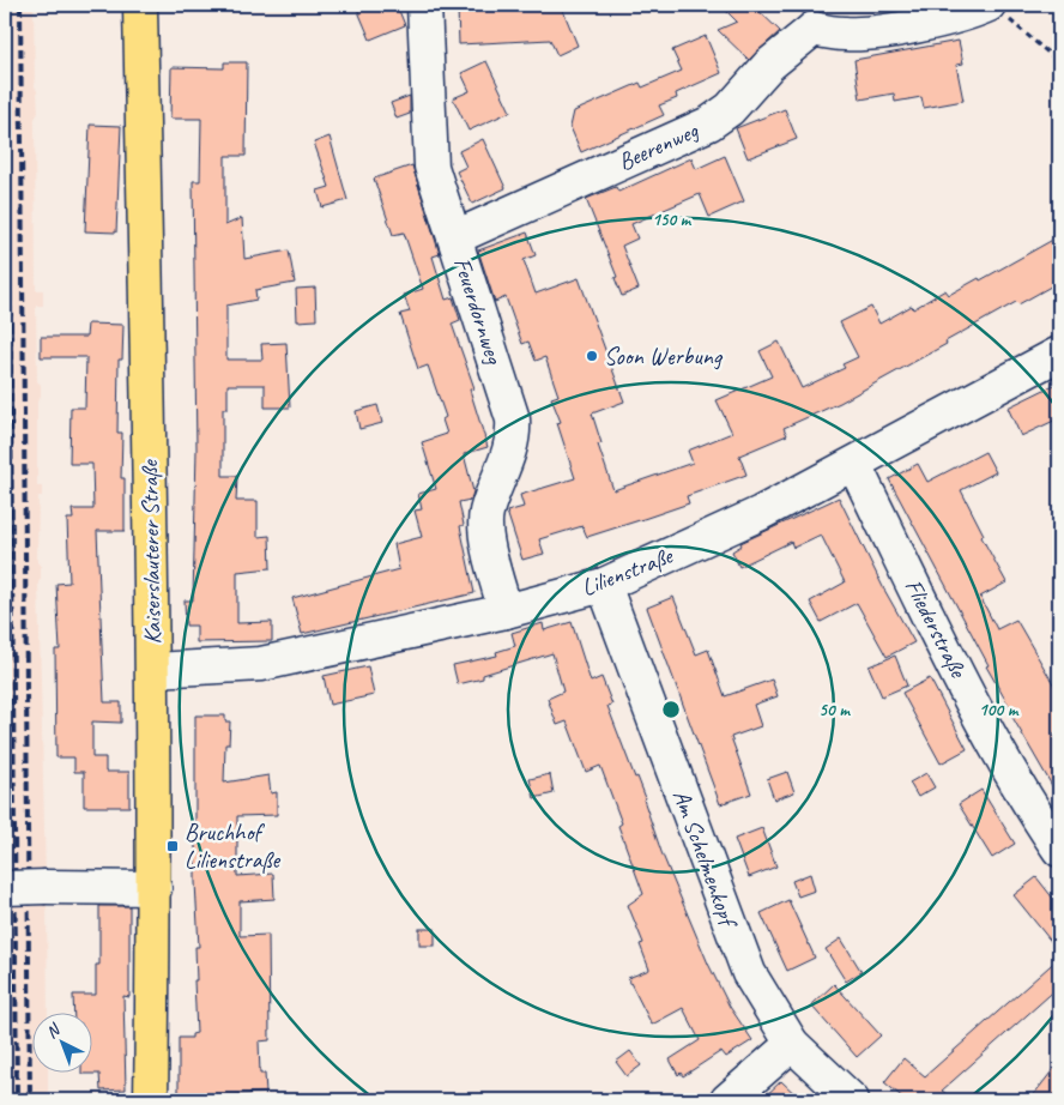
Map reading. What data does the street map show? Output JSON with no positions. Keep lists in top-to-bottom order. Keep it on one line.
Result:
{"streets":{"main road":["Kaiserslauterer Straße"],"street":["Beerenweg","Feuerdornweg","Lilienstraße","Fliederstraße","Am Schelmenkopf"]},"crossings":[["Beerenweg","Feuerdornweg"],["Feuerdornweg","Lilienstraße"],["Kaiserslauterer Straße","Lilienstraße"],["Lilienstraße","Fliederstraße"],["Lilienstraße","Am Schelmenkopf"]],"places":{"other":["Soon Werbung"],"transit":["Bruchhof Lilienstraße"]},"north":"top left","rings":["150 m","50 m","100 m"]}
